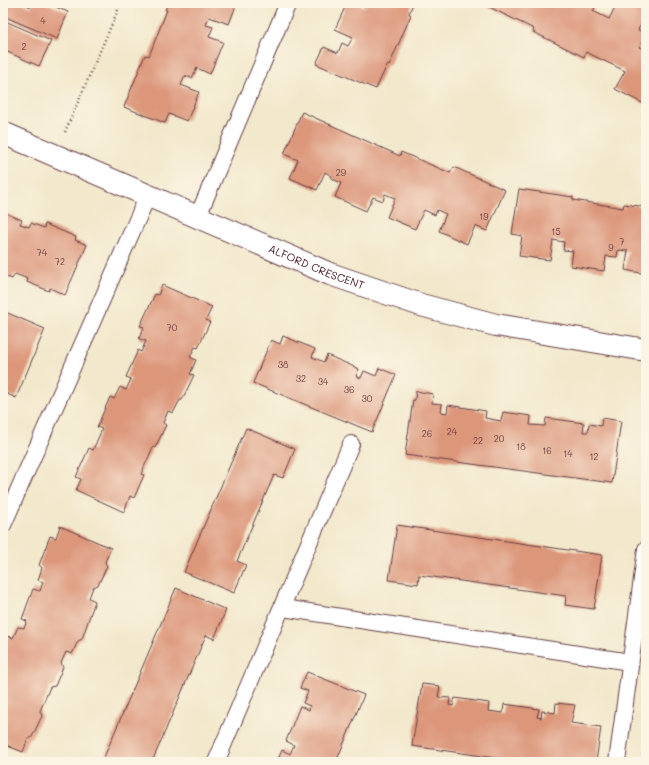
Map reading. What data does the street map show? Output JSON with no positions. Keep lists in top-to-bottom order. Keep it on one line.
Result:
{"streets":{"street":["ALFORD CRESCENT"]},"house_numbers":["4","2","29","19","15","7","9","74","72","70","38","32","34","36","30","24","26","20","22","18","16","14","12"]}
